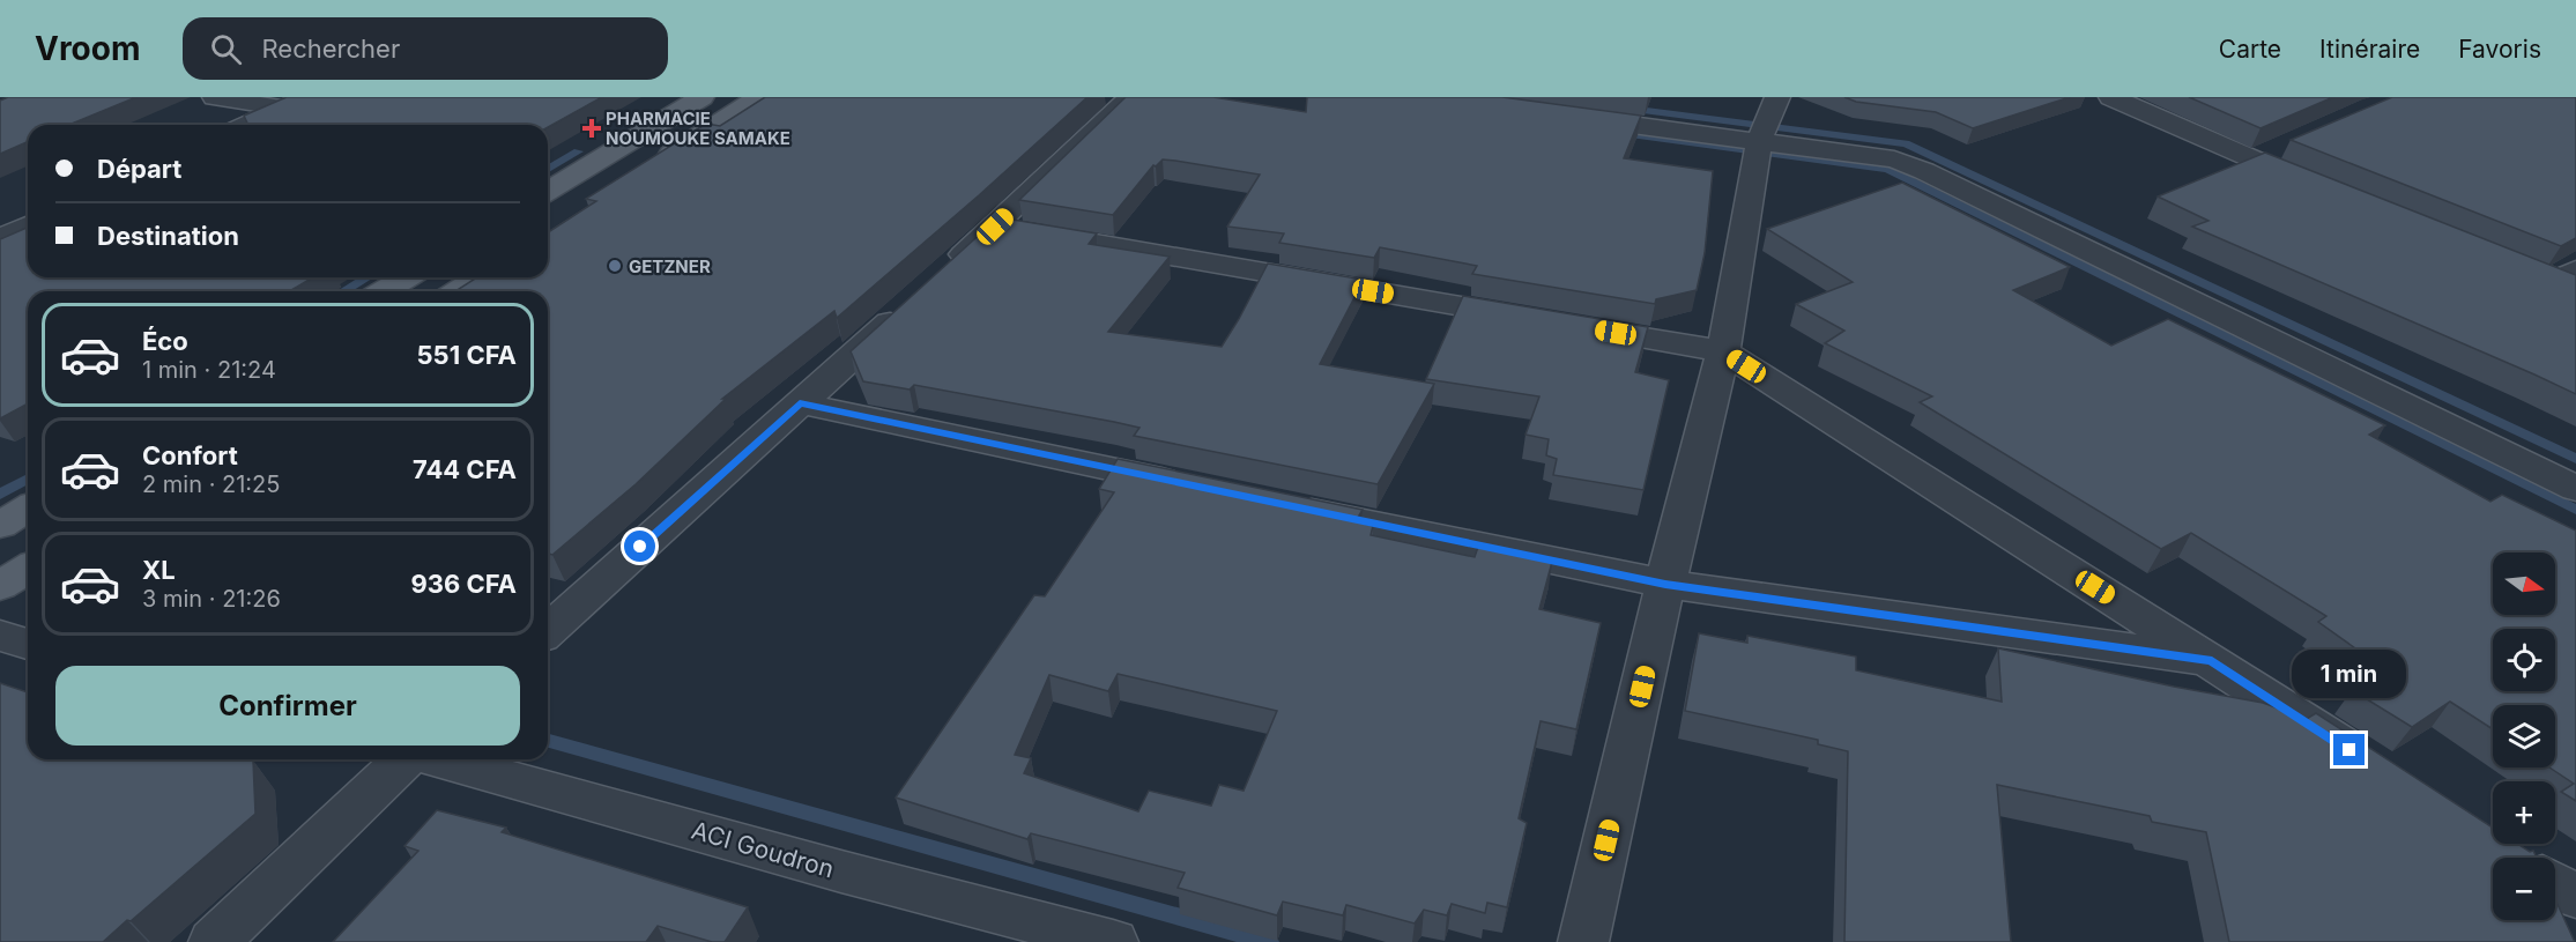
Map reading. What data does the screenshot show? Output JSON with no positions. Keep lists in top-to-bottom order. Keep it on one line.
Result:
{"streets":{"street":["ACI Goudron"]},"places":{"health":["PHARMACIE NOUMOUKE SAMAKE"],"other":["GETZNER"]},"north":"right","page":{"header":"Vroom","search":"Rechercher","nav":["Carte","Itinéraire","Favoris"],"banner":["Départ","Destination"],"list":[{"name":"Éco","note":"1 min · 21:24","value":"551 CFA"},{"name":"Confort","note":"2 min · 21:25","value":"744 CFA"},{"name":"XL","note":"3 min · 21:26","value":"936 CFA"}],"map_buttons":["+","−"],"bubble":"1 min","buttons":"Confirmer"}}
